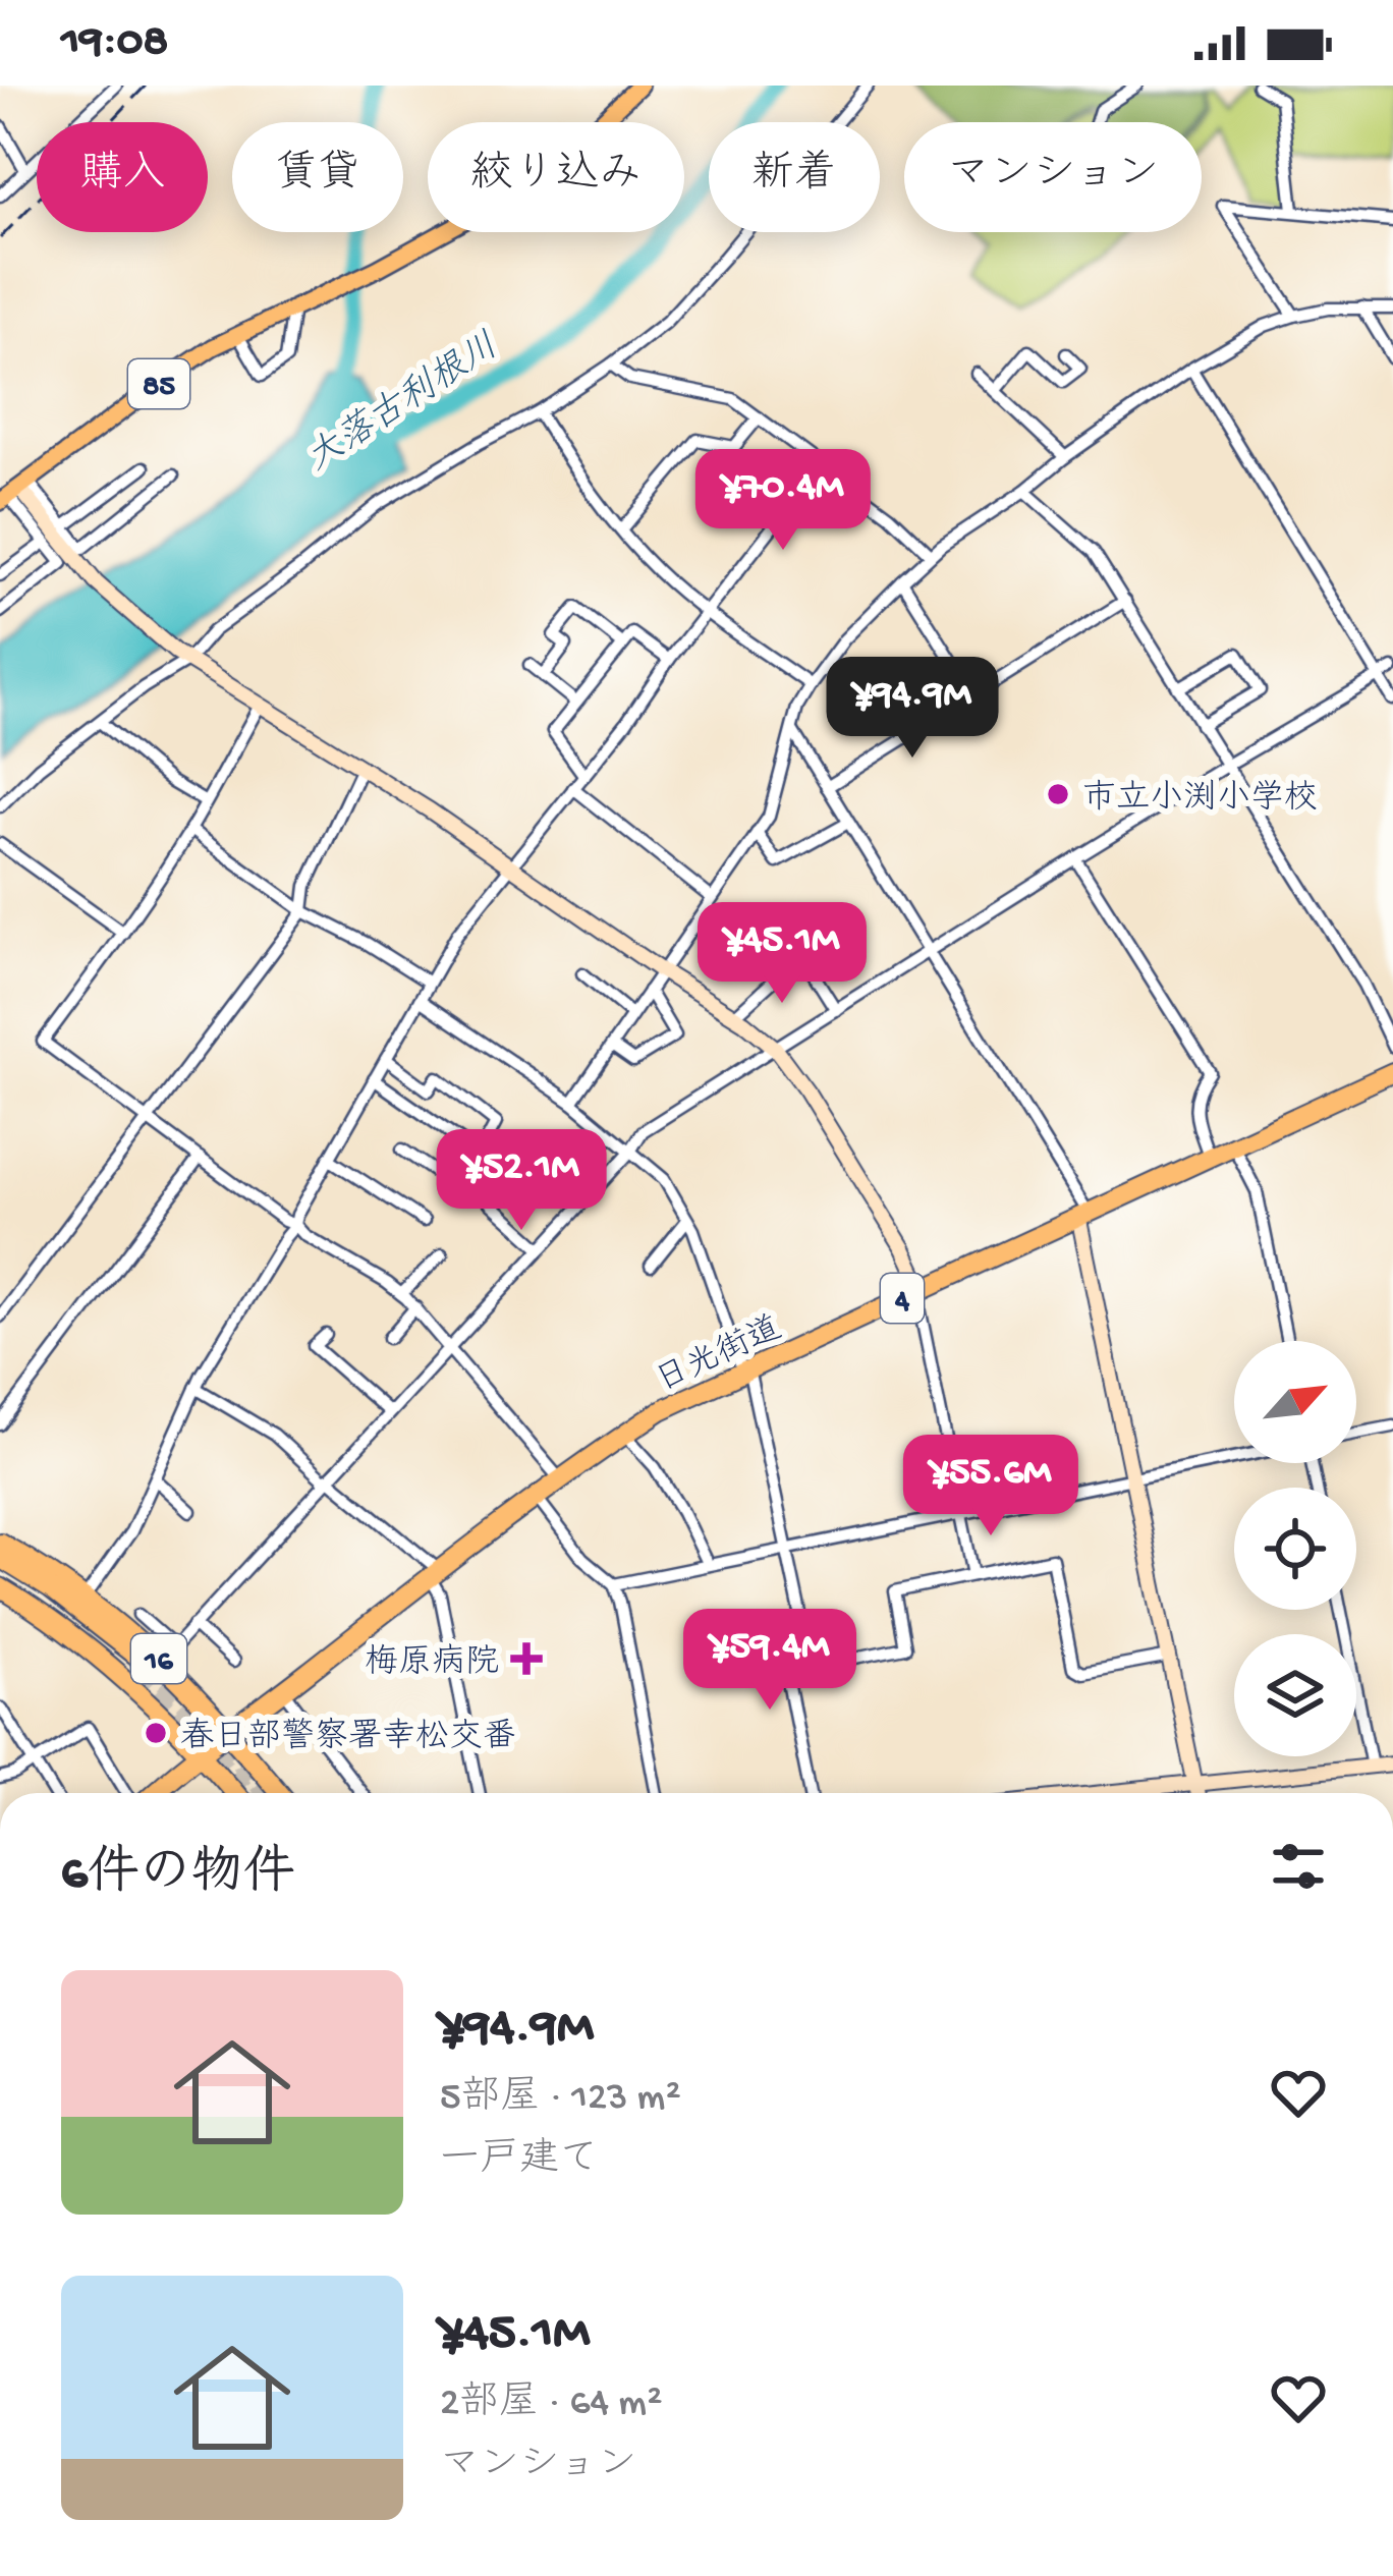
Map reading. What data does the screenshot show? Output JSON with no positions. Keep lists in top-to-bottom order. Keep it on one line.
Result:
{"streets":{"highway":["4","日光街道","16"],"main road":["85"]},"crossings":[["日光街道","16"]],"water":["大落古利根川"],"places":{"other":["市立小渕小学校","春日部警察署幸松交番"],"health":["梅原病院"]},"north":"top right","page":{"status":"19:08","chip":["購入","賃貸","絞り込み","新着","マンション"],"price":["¥70.4M","¥94.9M","¥45.1M","¥52.1M","¥55.6M","¥59.4M"],"heading":"6件の物件","list":[{"name":"¥94.9M","note":"5部屋 · 123 m² · 一戸建て"},{"name":"¥45.1M","note":"2部屋 · 64 m² · マンション"}]}}
